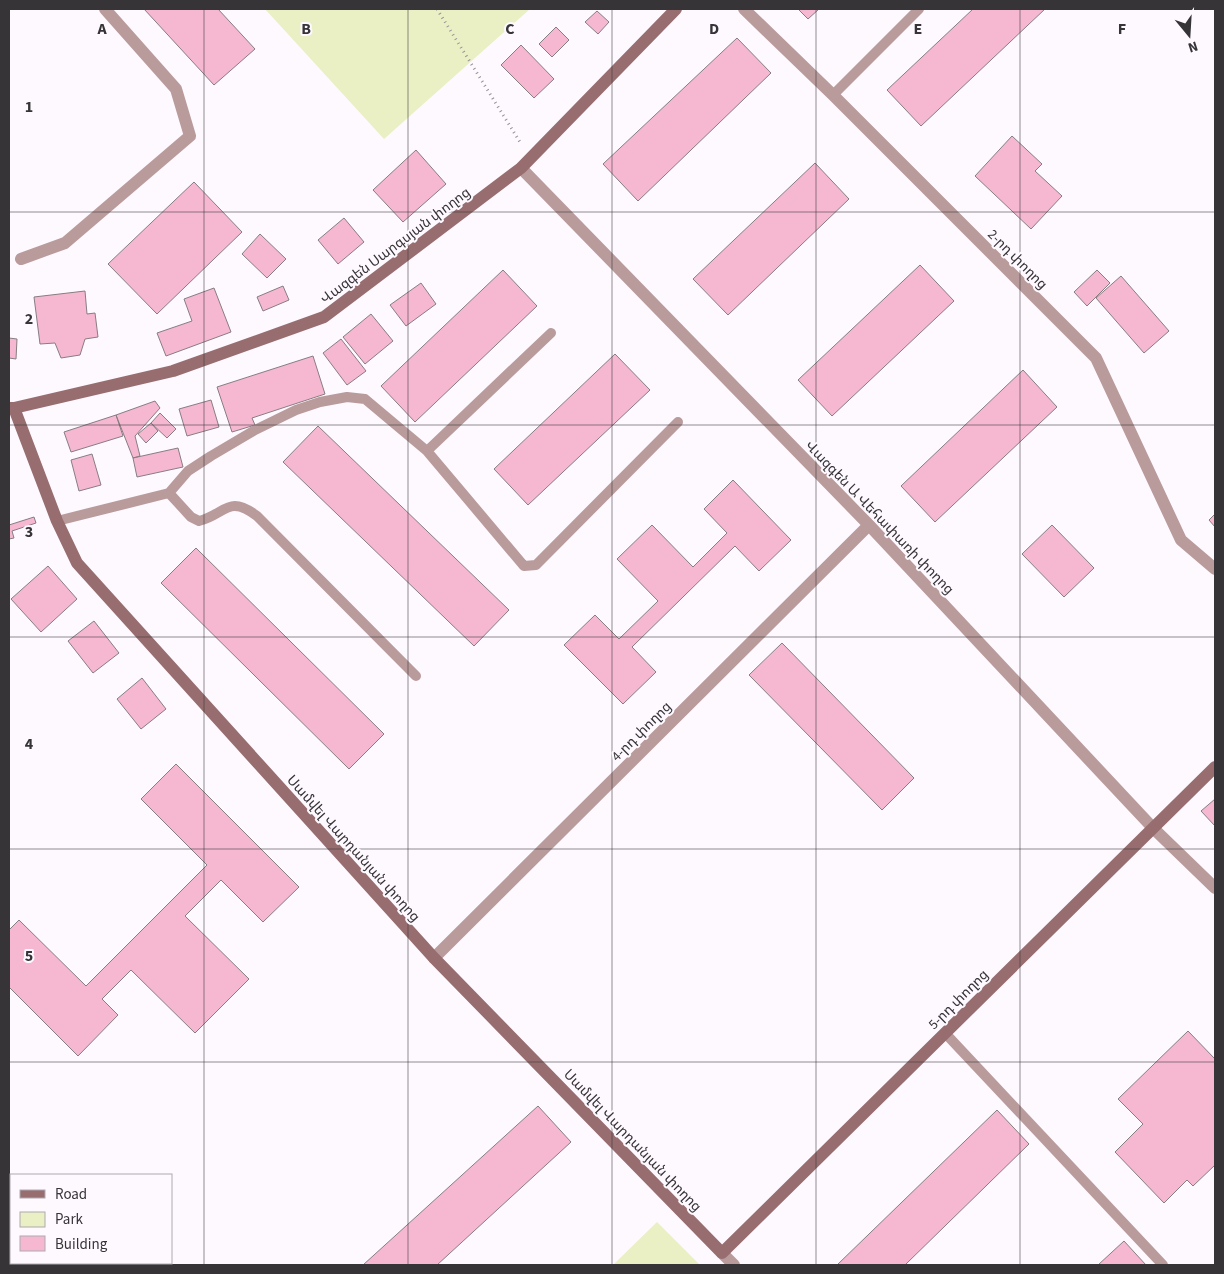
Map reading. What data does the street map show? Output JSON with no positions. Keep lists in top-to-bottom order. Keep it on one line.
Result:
{"streets":{"street":["Վազգեն Սարգսյան փողոց","2-րդ փողոց","Վազգեն Ա Վեհափառի փողոց","4-րդ փողոց","Սամվել Վարդանյան փողոց","5-րդ փողոց"]},"crossings":[["Վազգեն Սարգսյան փողոց","Վազգեն Ա Վեհափառի փողոց"],["Վազգեն Սարգսյան փողոց","Սամվել Վարդանյան փողոց"],["Վազգեն Ա Վեհափառի փողոց","4-րդ փողոց"],["Վազգեն Ա Վեհափառի փողոց","5-րդ փողոց"],["4-րդ փողոց","Սամվել Վարդանյան փողոց"],["Սամվել Վարդանյան փողոց","5-րդ փողոց"]],"legend":["Road","Park","Building"],"north":"bottom","grid":{"columns":["A","B","C","D","E","F"],"rows":["1","2","3","4","5"]}}
